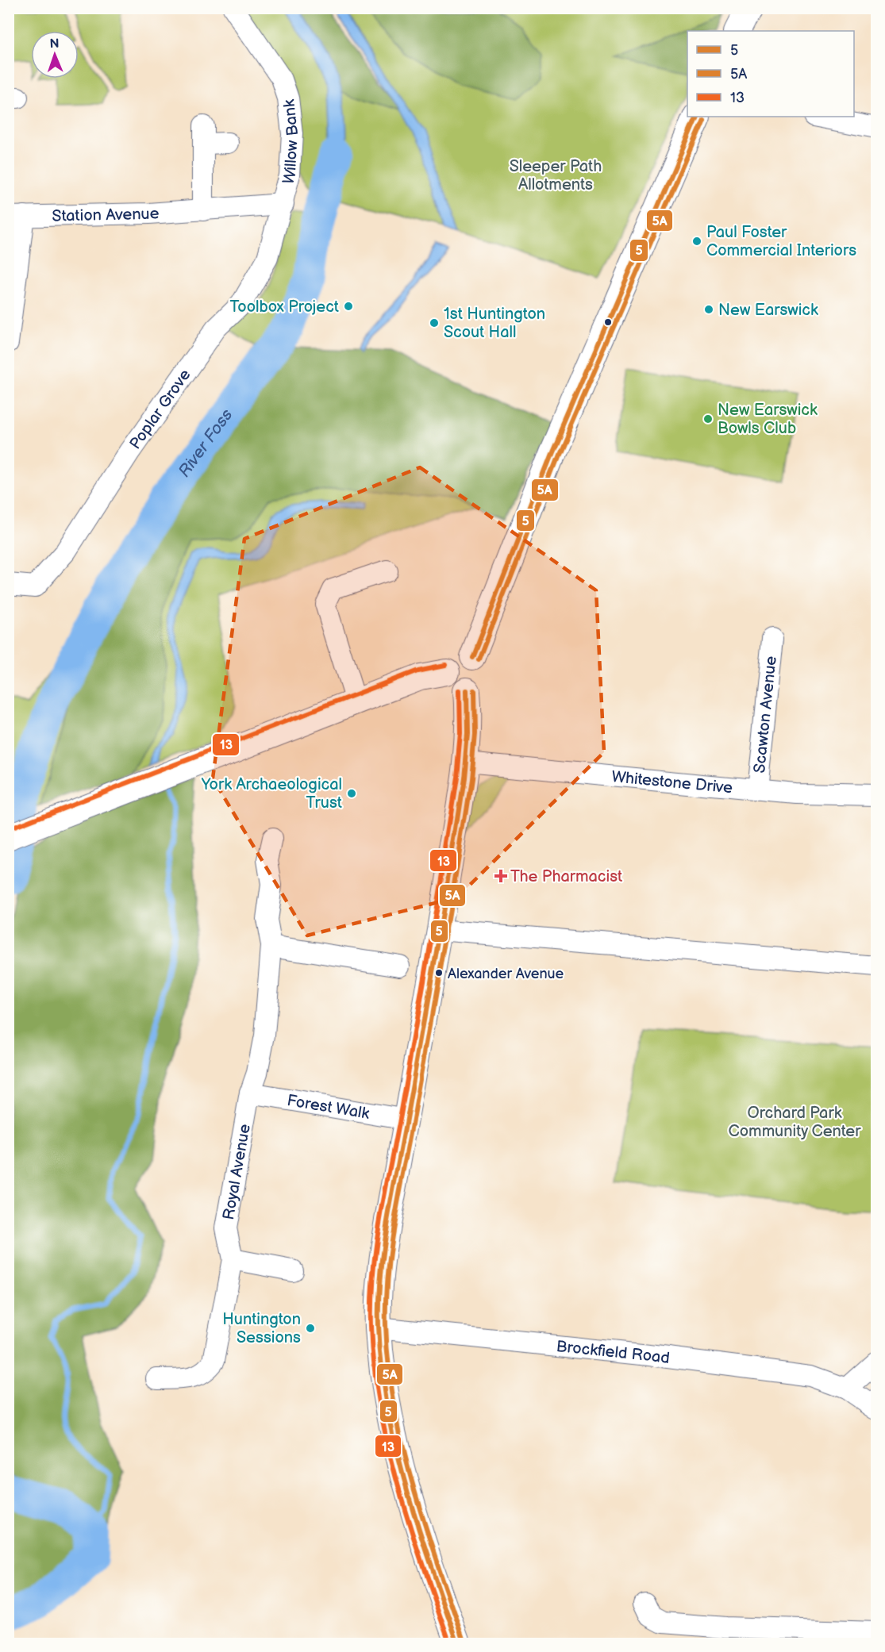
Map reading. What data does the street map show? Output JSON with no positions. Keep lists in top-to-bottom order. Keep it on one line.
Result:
{"streets":{"street":["Willow Bank","Station Avenue","Poplar Grove","Scawton Avenue","Whitestone Drive","Forest Walk","Royal Avenue","Brockfield Road"]},"crossings":[["Willow Bank","Station Avenue"],["Willow Bank","Poplar Grove"],["Station Avenue","Poplar Grove"],["Scawton Avenue","Whitestone Drive"],["Forest Walk","Royal Avenue"]],"water":["River Foss"],"parks":["Sleeper Path Allotments","Orchard Park Community Center"],"places":{"other":["Paul Foster Commercial Interiors","Toolbox Project","New Earswick","1st Huntington Scout Hall","New Earswick Bowls Club","York Archaeological Trust","Alexander Avenue","Huntington Sessions"],"health":["The Pharmacist"]},"lines":["transit line 5","transit line 5A","transit line 13"],"legend":["5","5A","13"],"north":"top"}
